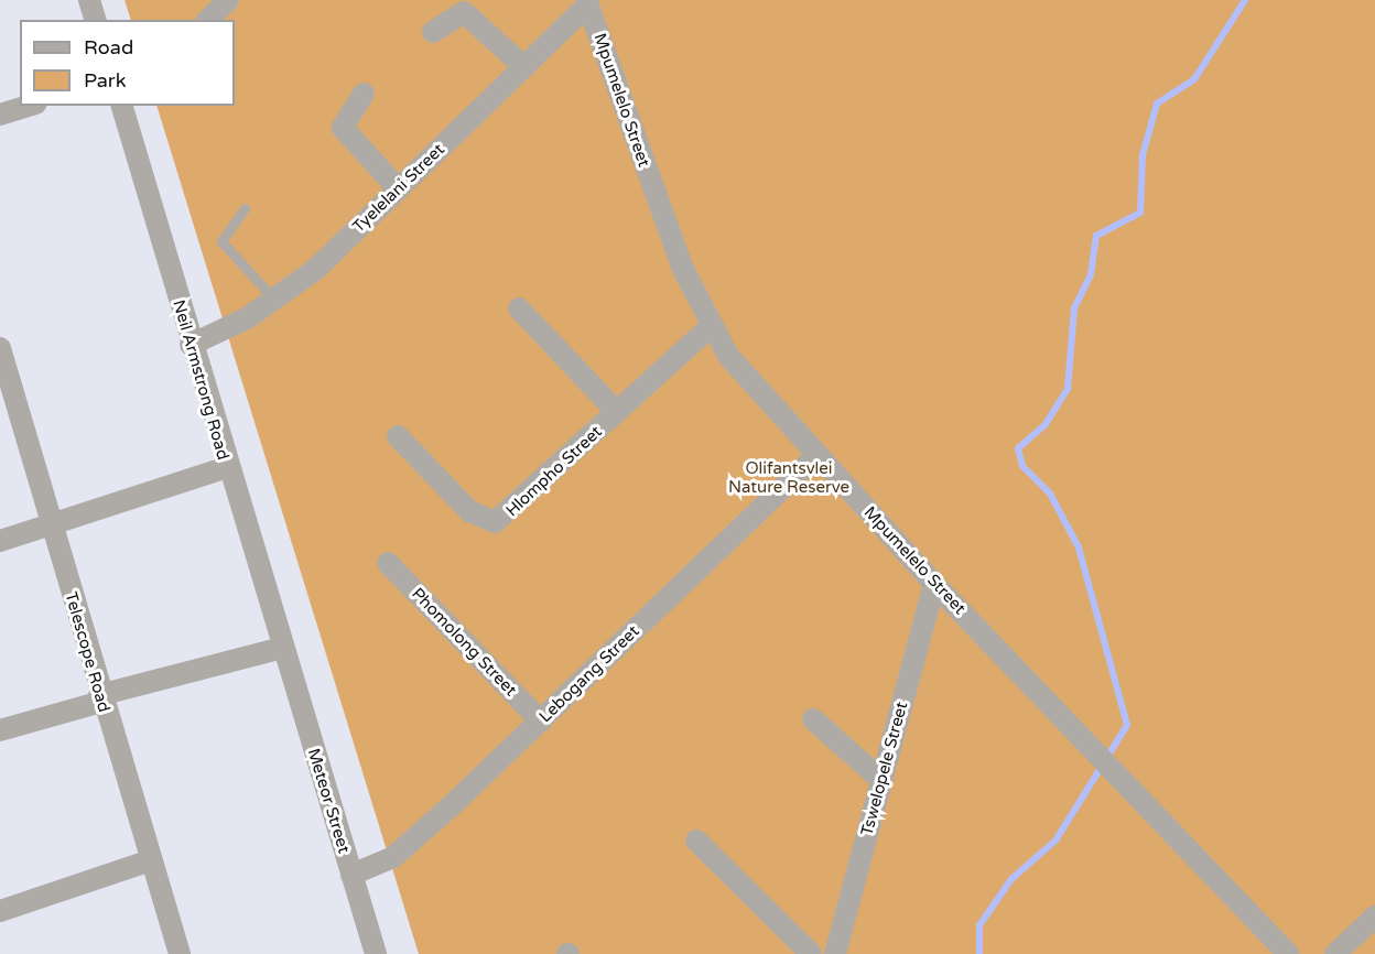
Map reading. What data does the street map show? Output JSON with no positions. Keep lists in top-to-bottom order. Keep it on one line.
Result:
{"streets":{"street":["Mpumelelo Street","Tyelelani Street","Neil Armstrong Road","Hlompho Street","Phomolong Street","Telescope Road","Lebogang Street","Tswelopele Street","Meteor Street"]},"crossings":[["Mpumelelo Street","Tyelelani Street"],["Mpumelelo Street","Hlompho Street"],["Mpumelelo Street","Lebogang Street"],["Mpumelelo Street","Tswelopele Street"],["Tyelelani Street","Neil Armstrong Road"],["Neil Armstrong Road","Telescope Road"],["Neil Armstrong Road","Meteor Street"],["Phomolong Street","Lebogang Street"],["Lebogang Street","Meteor Street"]],"parks":["Olifantsvlei Nature Reserve"],"legend":["Road","Park"]}
